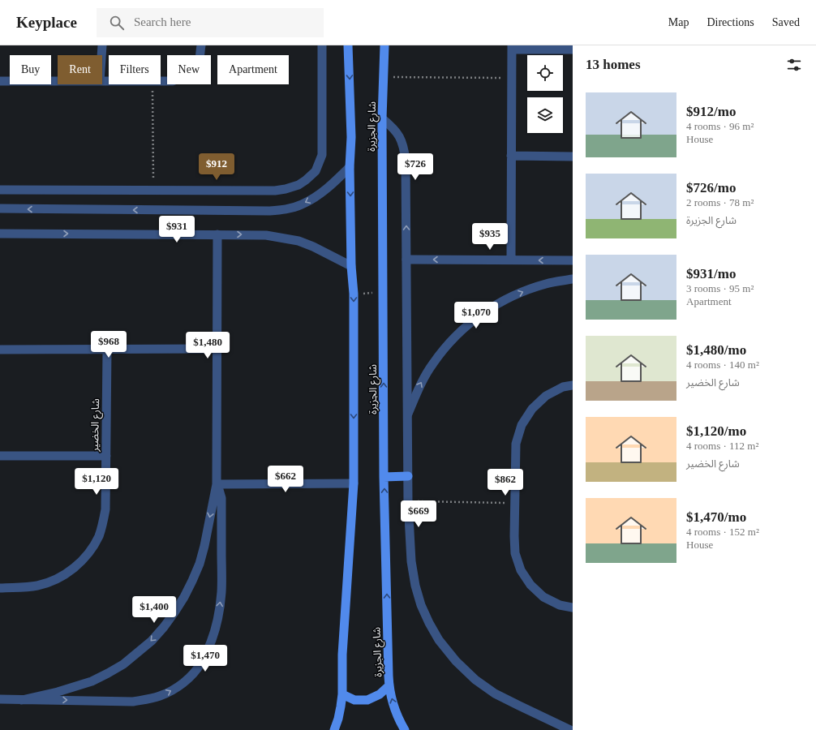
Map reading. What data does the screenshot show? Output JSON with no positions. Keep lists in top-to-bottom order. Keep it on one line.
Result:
{"streets":{"main road":["شارع الجزيرة"],"street":["شارع الخضير"]},"page":{"header":"Keyplace","search":"Search here","nav":["Map","Directions","Saved"],"heading":"13 homes","chip":["Buy","Rent","Filters","New","Apartment"],"list":[{"name":"$912/mo","note":"4 rooms · 96 m² · House"},{"name":"$726/mo","note":"2 rooms · 78 m² · شارع الجزيرة"},{"name":"$931/mo","note":"3 rooms · 95 m² · Apartment"},{"name":"$1,480/mo","note":"4 rooms · 140 m² · شارع الخضير"},{"name":"$1,120/mo","note":"4 rooms · 112 m² · شارع الخضير"},{"name":"$1,470/mo","note":"4 rooms · 152 m² · House"}],"price":["$912","$726","$931","$935","$1,070","$968","$1,480","$662","$1,120","$862","$669","$1,400","$1,470"]}}
